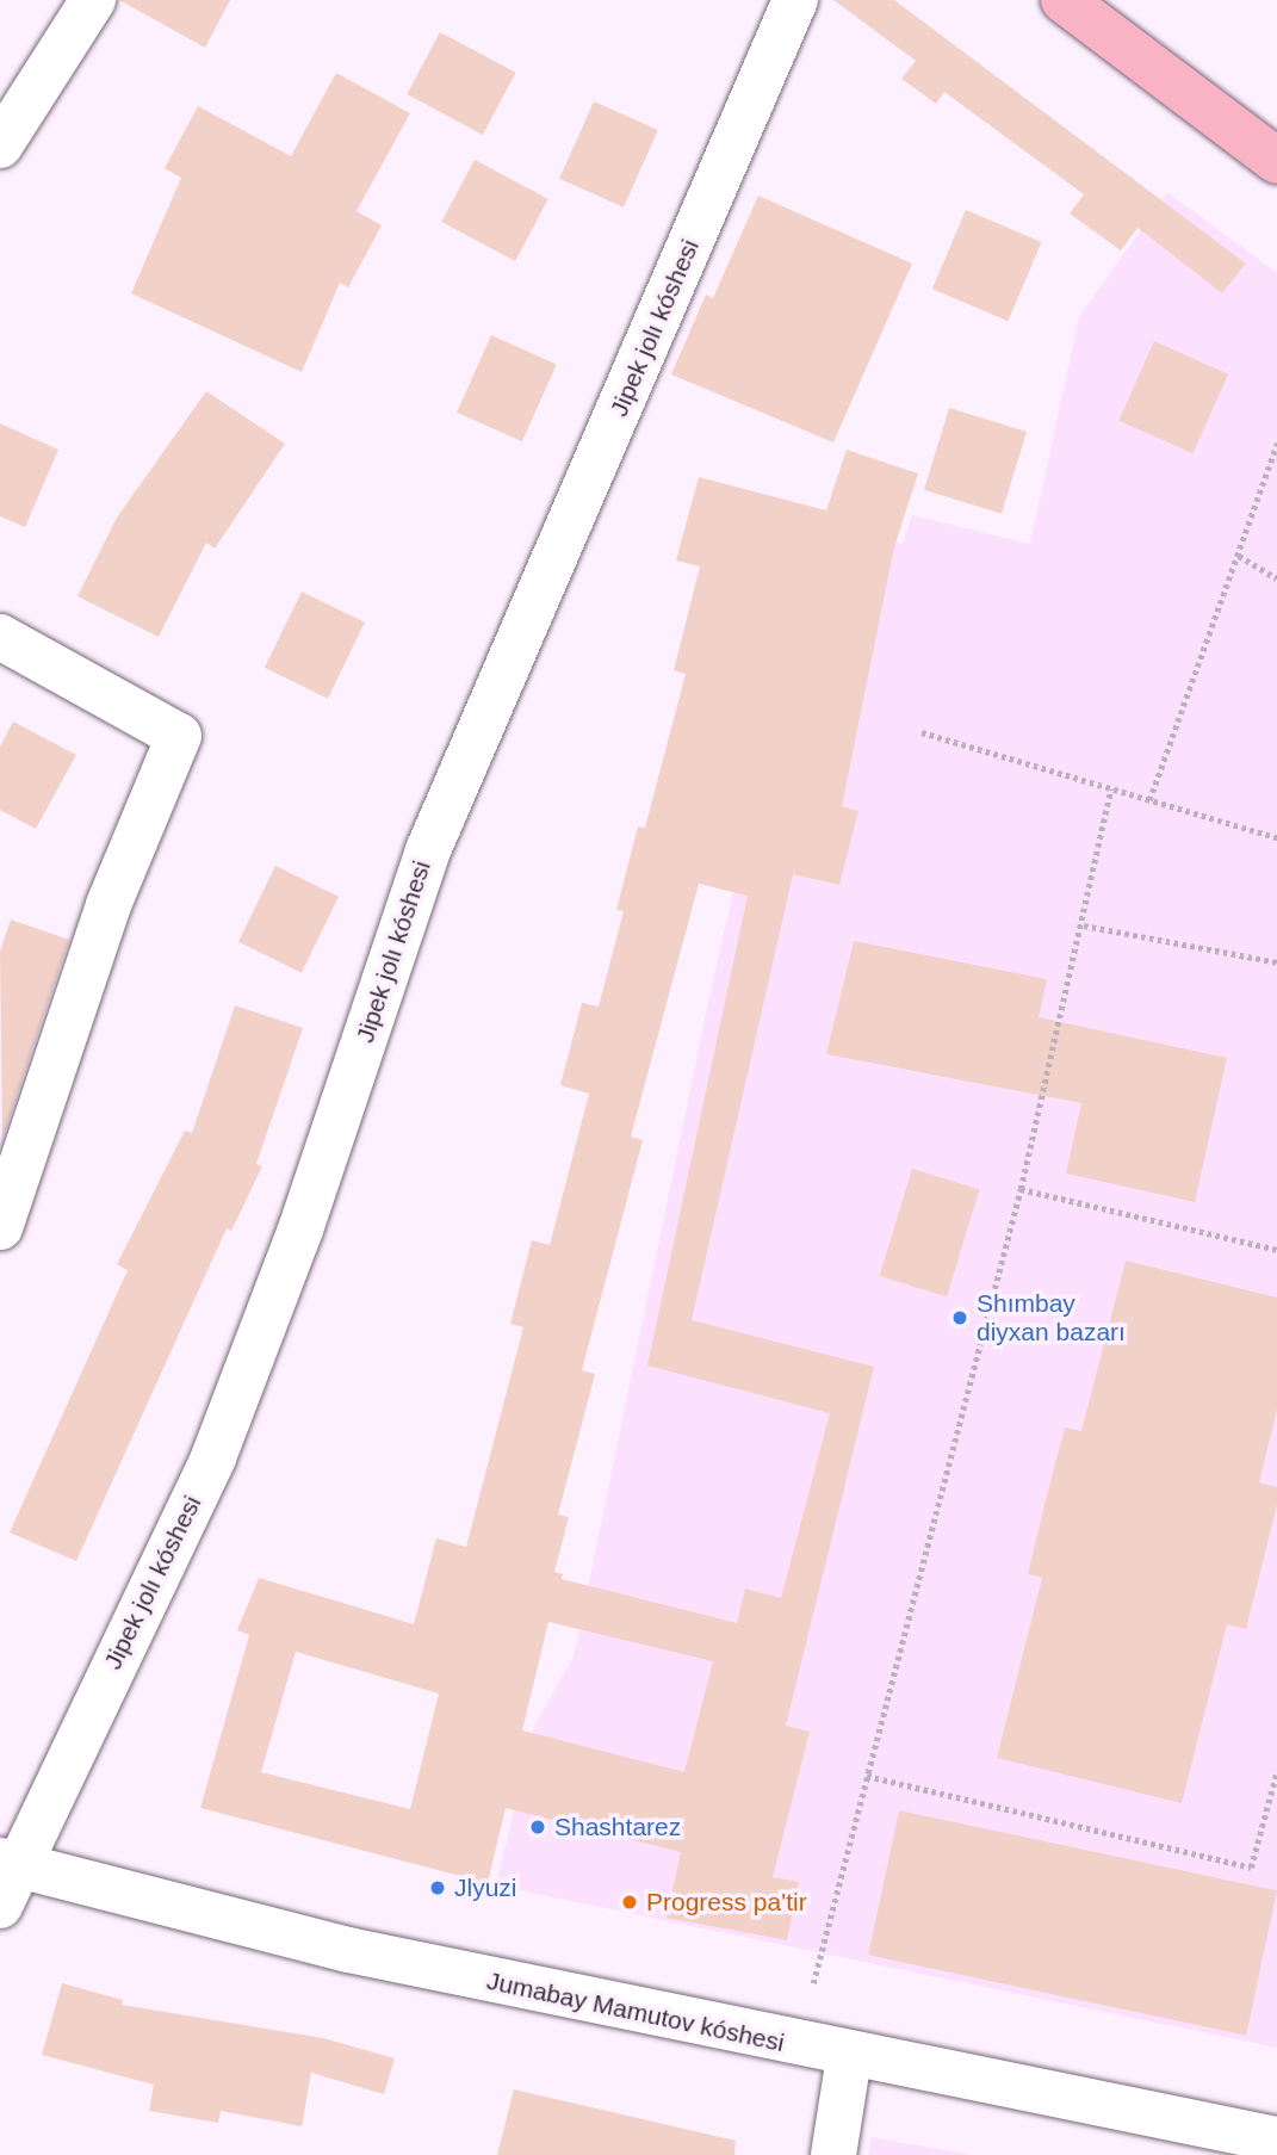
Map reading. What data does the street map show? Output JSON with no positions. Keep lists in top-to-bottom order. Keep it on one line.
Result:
{"streets":{"street":["Jipek jolı kóshesi","Jumabay Mamutov kóshesi"]},"crossings":[["Jipek jolı kóshesi","Jumabay Mamutov kóshesi"]],"places":["Shımbay diyxan bazarı","Shashtarez","Jlyuzi","Progress pa'tir"]}
